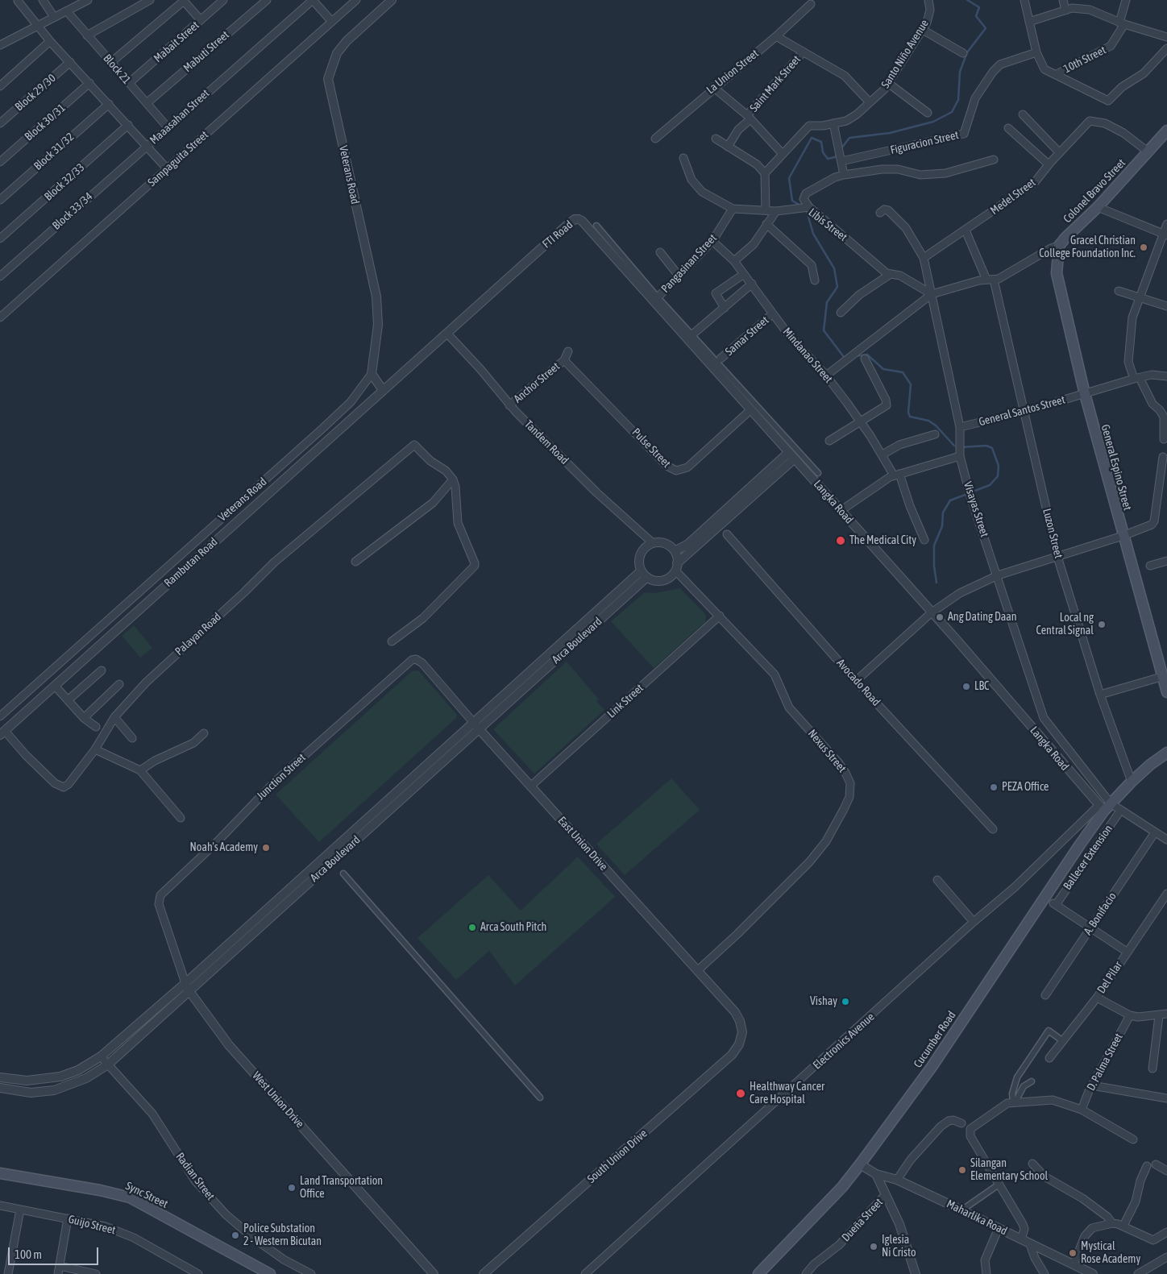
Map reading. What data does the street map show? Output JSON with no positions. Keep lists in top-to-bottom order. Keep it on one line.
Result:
{"streets":{"main road":["Colonel Bravo Street","General Espino Street","Cucumber Road","Sync Street"],"street":["Mabait Street","Mabuti Street","Santo Niño Avenue","10th Street","Block 21","La Union Street","Saint Mark Street","Block 29/30","Maaasahan Street","Block 30/31","Figuracion Street","Block 31/32","Sampaguita Street","Veterans Road","Block 32/33","Medel Street","Block 33/34","Libis Street","FTI Road","Pangasinan Street","Samar Street","Mindanao Street","Anchor Street","General Santos Street","Tandem Road","Pulse Street","Langka Road","Visayas Street","Luzon Street","Rambutan Road","Palayan Road","Arca Boulevard","Avocado Road","Link Street","Nexus Street","Junction Street","East Union Drive","Ballecer Extension","A. Bonifacio","Del Pilar","Electronics Avenue","D. Palma Street","West Union Drive","South Union Drive","Radian Street","Maharlika Road","Dueña Street","Guijo Street"]},"crossings":[["Mabait Street","Block 21"],["Mabuti Street","Block 21"],["10th Street","Figuracion Street"],["Block 21","Maaasahan Street"],["Block 29/30","Maaasahan Street"],["Maaasahan Street","Block 30/31"],["Maaasahan Street","Block 31/32"],["Maaasahan Street","Block 32/33"],["Maaasahan Street","Block 33/34"],["Colonel Bravo Street","Medel Street"],["Colonel Bravo Street","Libis Street"],["Colonel Bravo Street","Mindanao Street"],["Colonel Bravo Street","General Espino Street"],["Colonel Bravo Street","Visayas Street"],["Colonel Bravo Street","Luzon Street"],["Medel Street","Visayas Street"],["Medel Street","Luzon Street"],["Libis Street","Pangasinan Street"],["Libis Street","Visayas Street"],["FTI Road","Tandem Road"],["FTI Road","Pulse Street"],["FTI Road","Langka Road"],["FTI Road","Rambutan Road"],["Pangasinan Street","Mindanao Street"],["Samar Street","Mindanao Street"],["Anchor Street","Tandem Road"],["Anchor Street","Pulse Street"],["General Santos Street","General Espino Street"],["General Santos Street","Visayas Street"],["General Santos Street","Luzon Street"],["Tandem Road","Arca Boulevard"],["Tandem Road","Nexus Street"],["Pulse Street","Langka Road"],["Langka Road","Visayas Street"],["Langka Road","Cucumber Road"],["Langka Road","Electronics Avenue"],["Visayas Street","Ballecer Extension"],["Visayas Street","A. Bonifacio"],["Visayas Street","Cucumber Road"],["Visayas Street","Electronics Avenue"],["Luzon Street","Cucumber Road"],["Rambutan Road","Palayan Road"],["Arca Boulevard","Nexus Street"],["Arca Boulevard","East Union Drive"],["Arca Boulevard","West Union Drive"],["Arca Boulevard","Radian Street"],["Link Street","Nexus Street"],["Link Street","East Union Drive"],["Nexus Street","East Union Drive"],["Junction Street","East Union Drive"],["Junction Street","West Union Drive"],["East Union Drive","South Union Drive"],["Ballecer Extension","A. Bonifacio"],["Cucumber Road","Electronics Avenue"],["Cucumber Road","Maharlika Road"]],"places":["Gracel Christian College Foundation Inc.","The Medical City","Ang Dating Daan","Local ng Central Signal","LBC","PEZA Office","Noah's Academy","Arca South Pitch","Vishay","Healthway Cancer Care Hospital","Silangan Elementary School","Land Transportation Office","Police Substation 2 - Western Bicutan","Iglesia Ni Cristo","Mystical Rose Academy"],"scale_bar":"100 m"}
